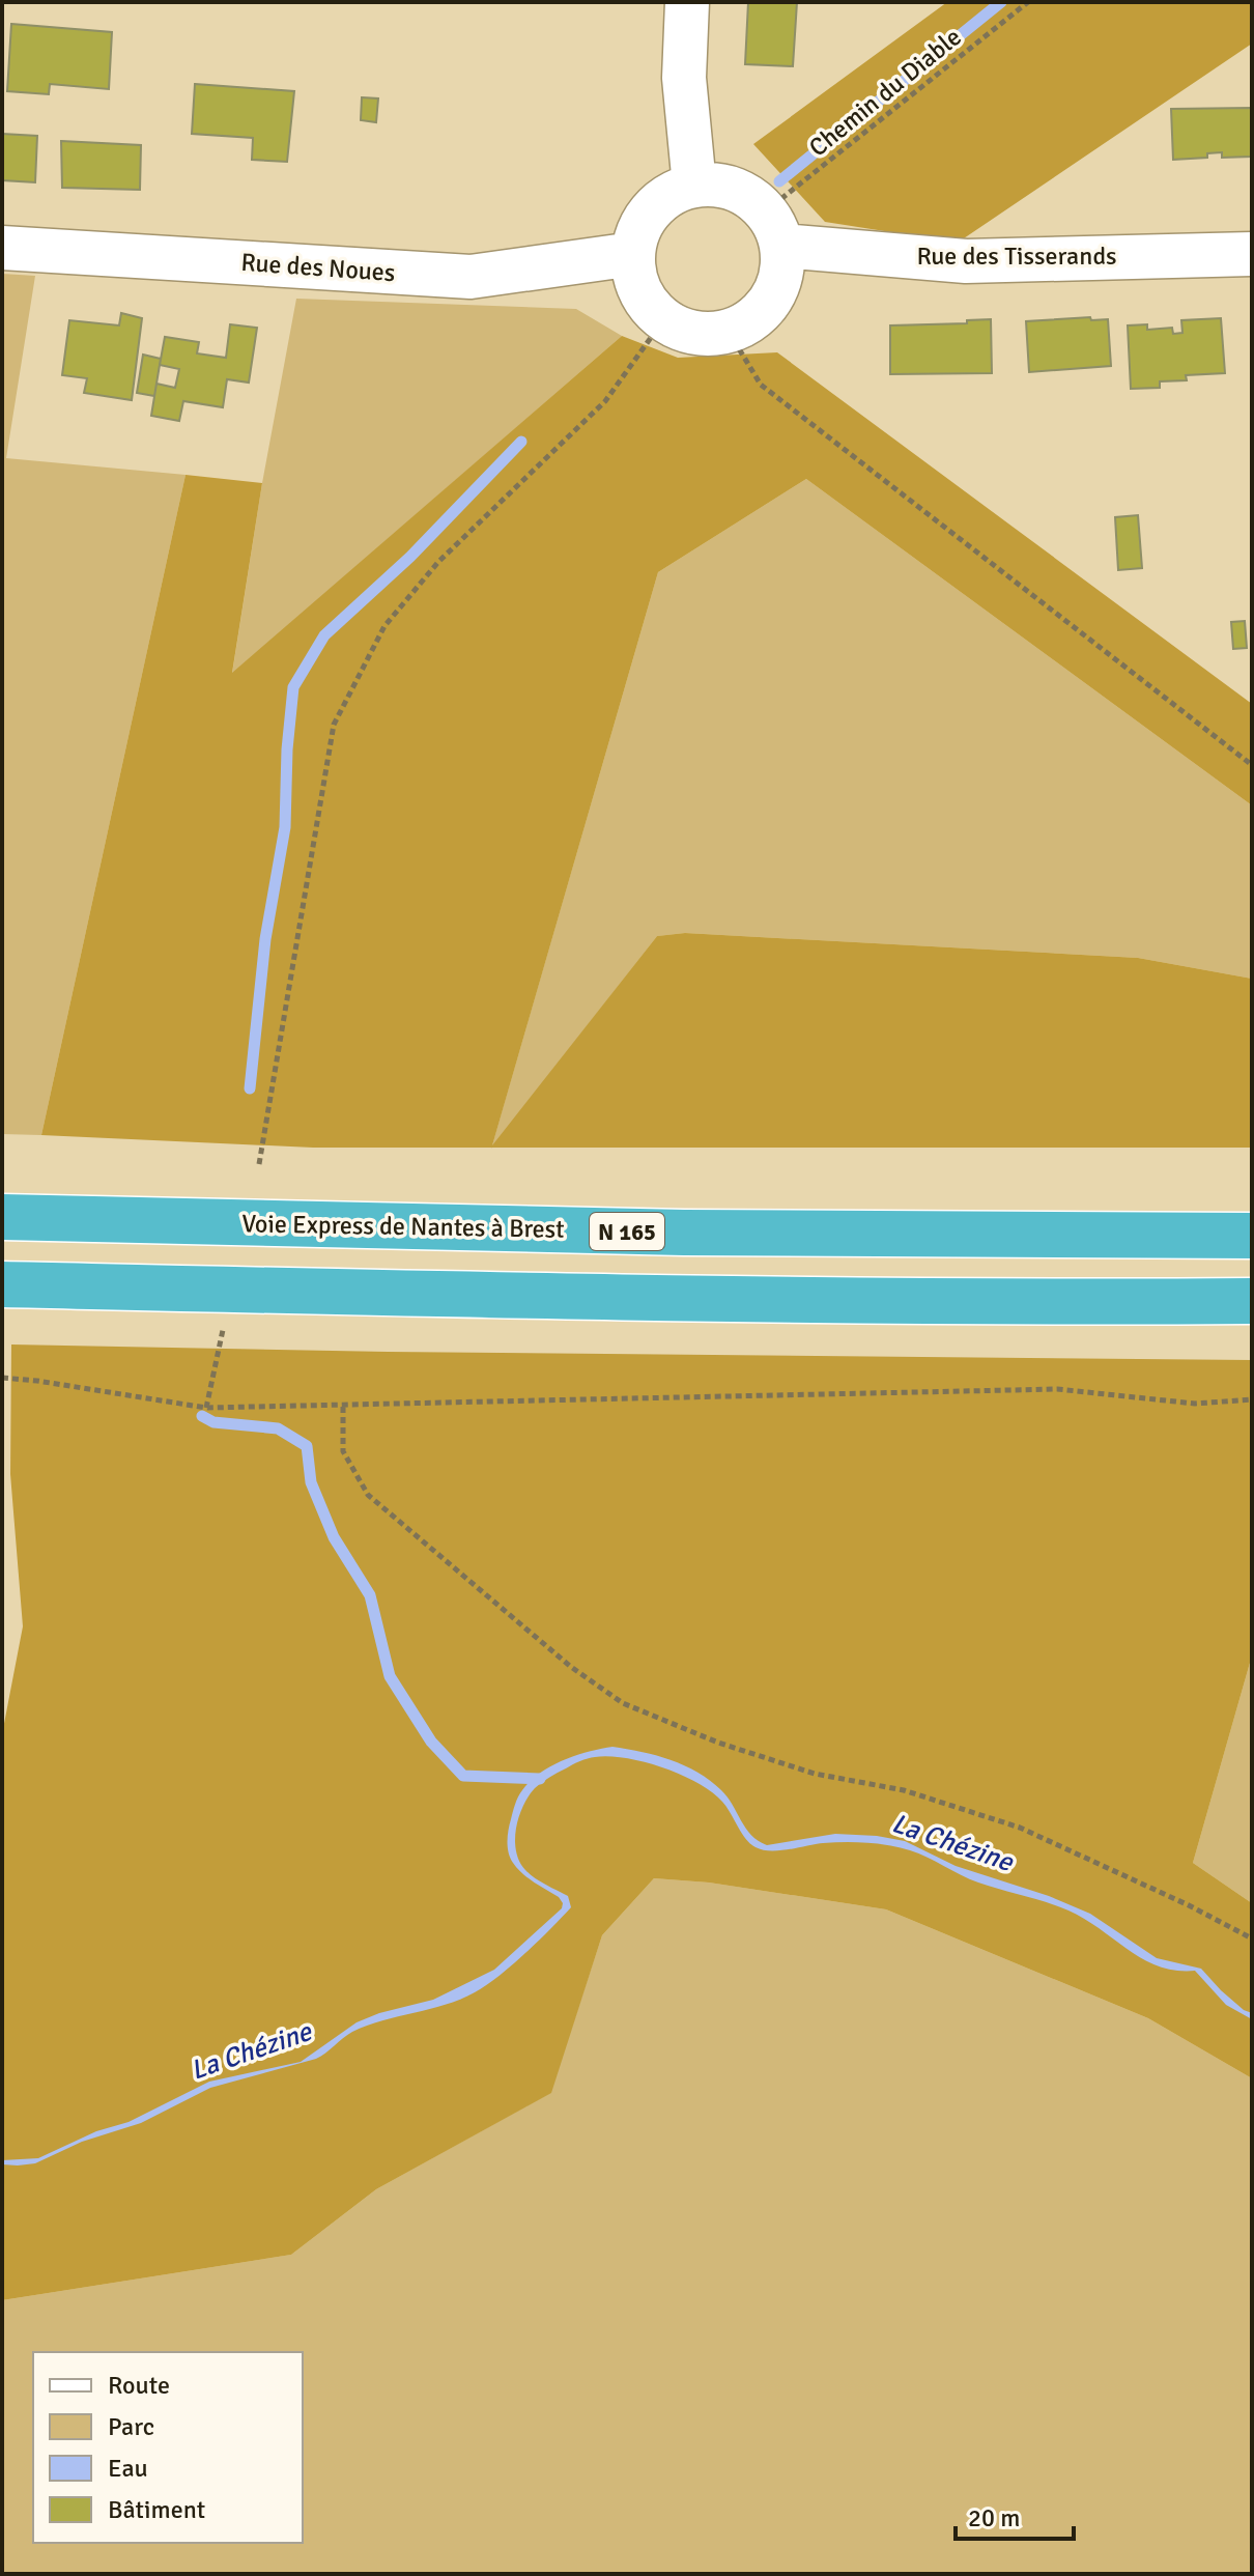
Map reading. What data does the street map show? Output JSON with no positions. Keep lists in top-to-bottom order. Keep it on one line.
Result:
{"streets":{"highway":["Voie Express de Nantes à Brest","N 165"],"street":["Rue des Tisserands","Rue des Noues"],"path":["Chemin du Diable"]},"crossings":[["Chemin du Diable","Rue des Tisserands"],["Chemin du Diable","Rue des Noues"],["Rue des Tisserands","Rue des Noues"]],"water":["La Chézine"],"legend":["Route","Parc","Eau","Bâtiment"],"scale_bar":"20 m"}
